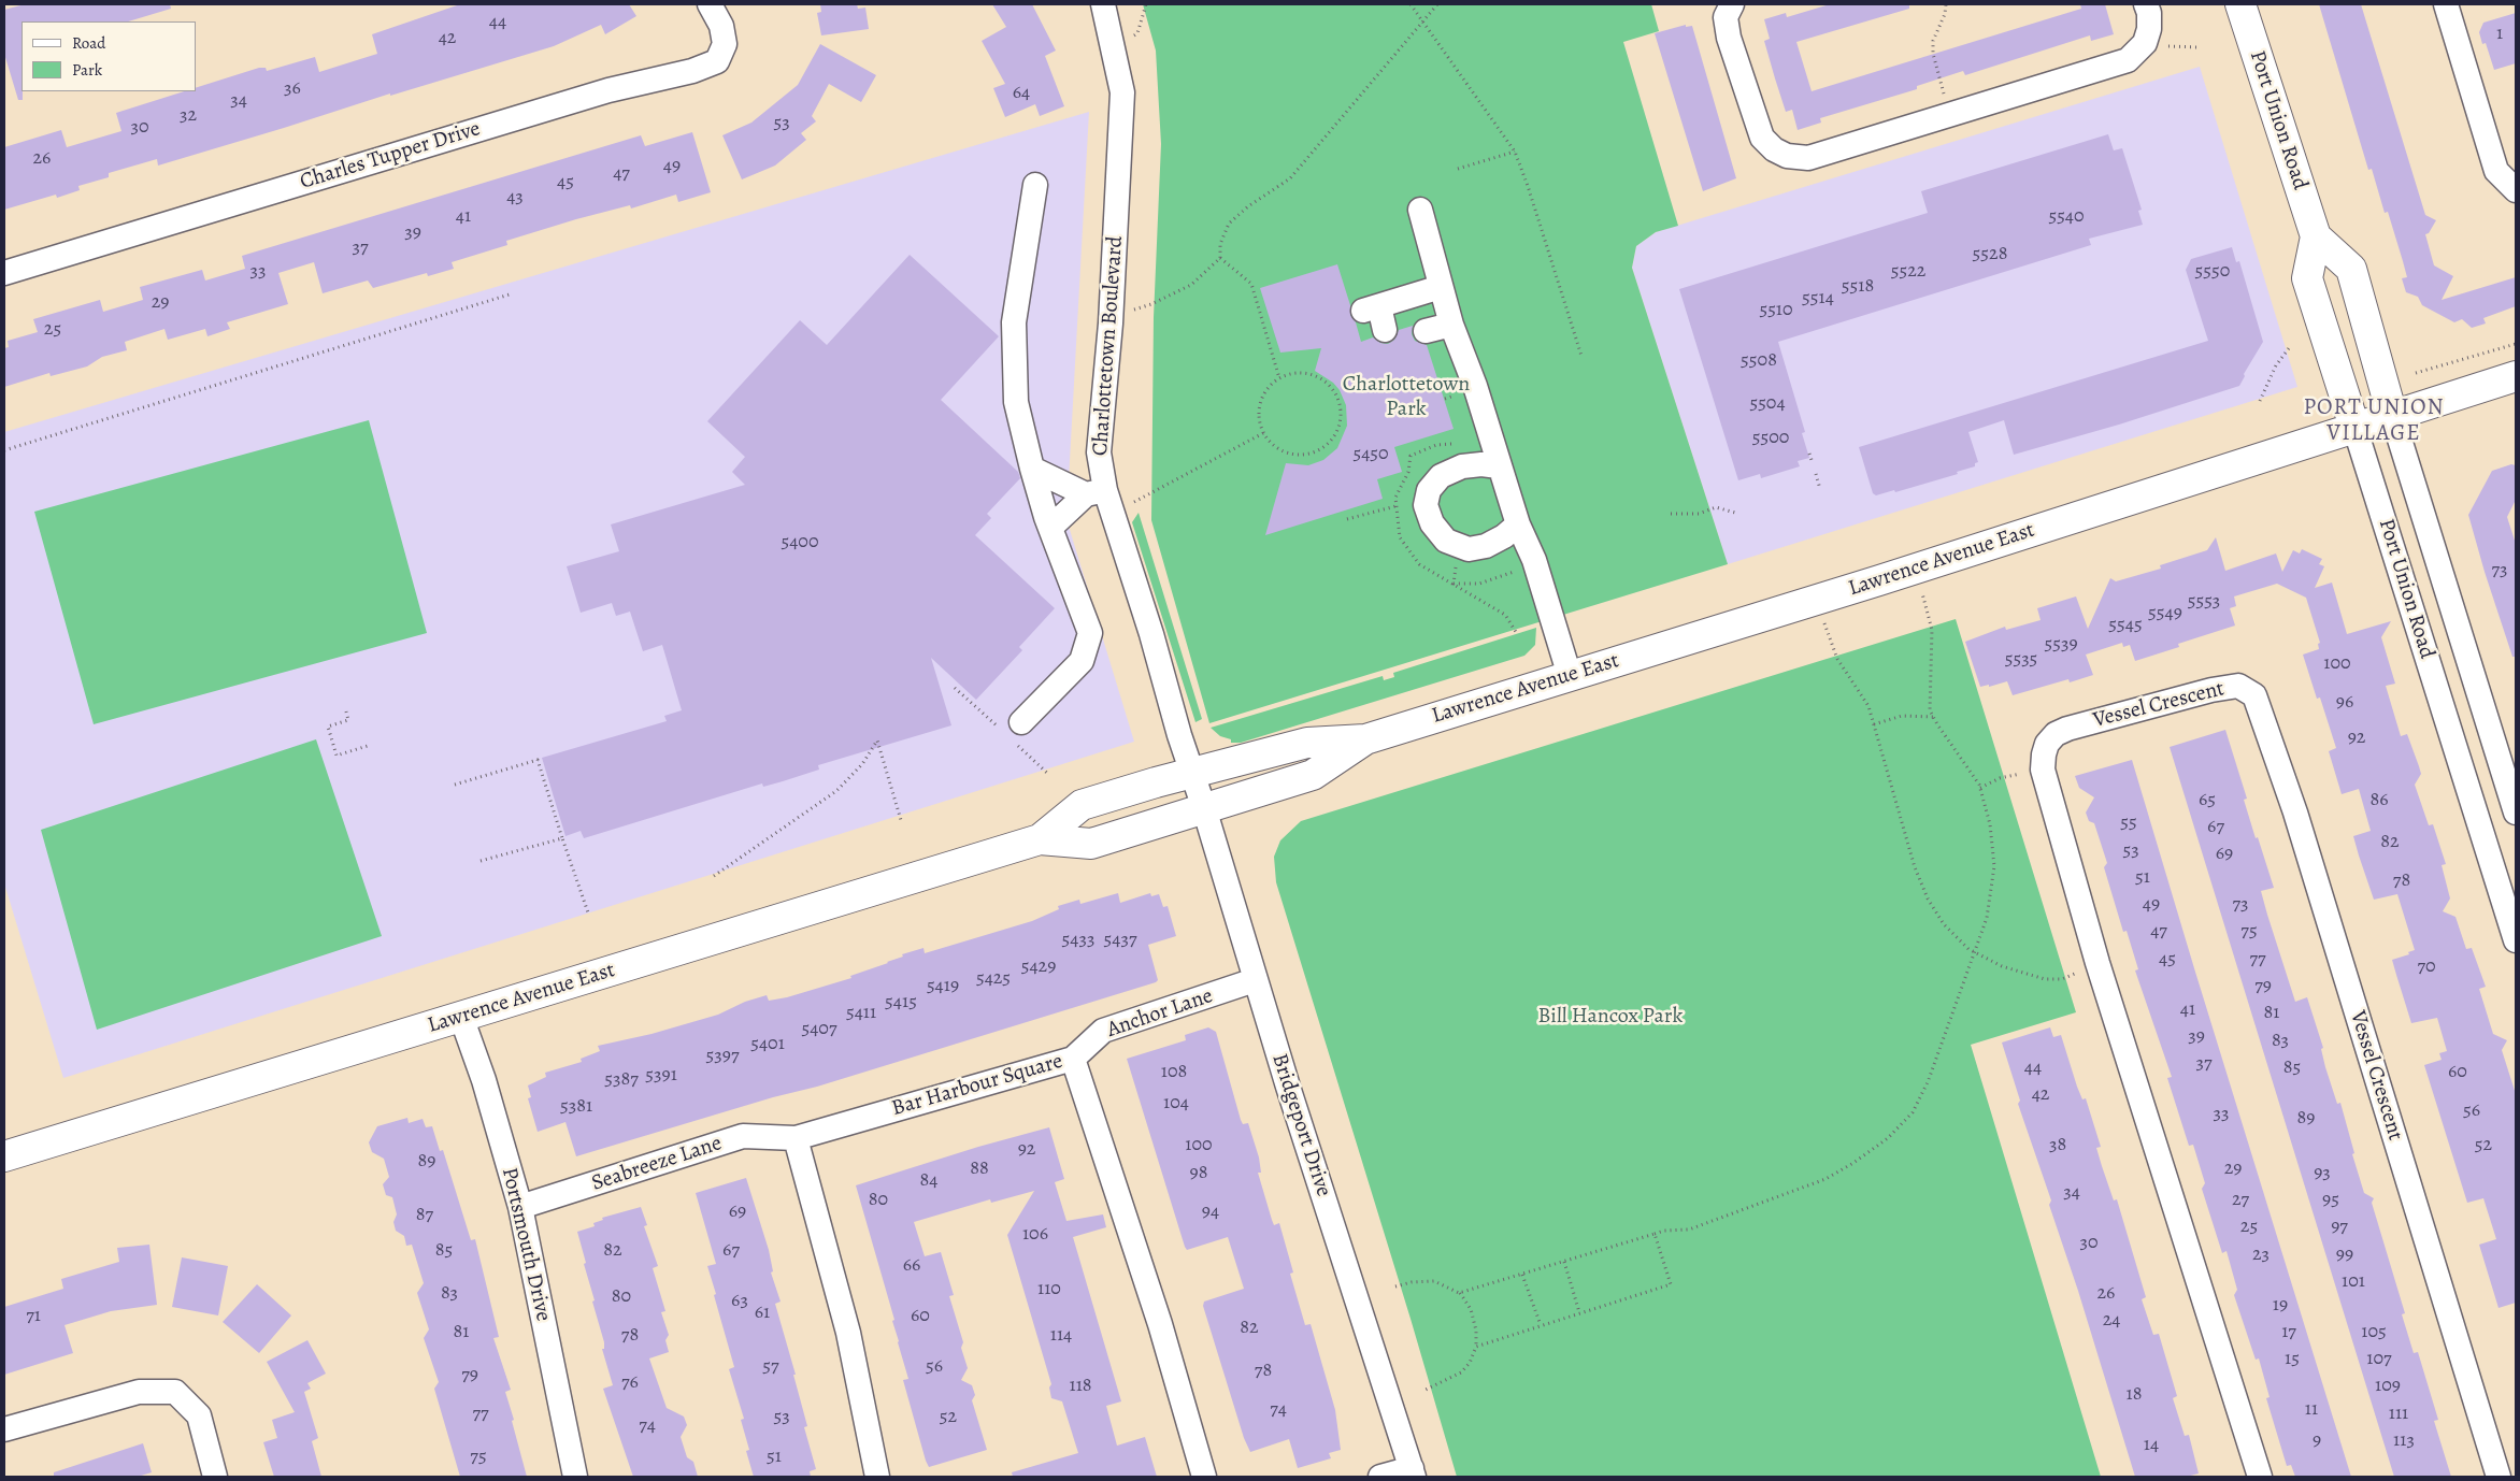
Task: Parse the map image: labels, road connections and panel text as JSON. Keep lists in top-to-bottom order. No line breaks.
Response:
{"streets":{"main road":["Port Union Road","Lawrence Avenue East"],"street":["Charles Tupper Drive","Charlottetown Boulevard","Vessel Crescent","Anchor Lane","Bar Harbour Square","Bridgeport Drive","Seabreeze Lane","Portsmouth Drive"]},"crossings":[["Port Union Road","Lawrence Avenue East"],["Charlottetown Boulevard","Lawrence Avenue East"],["Charlottetown Boulevard","Bridgeport Drive"],["Lawrence Avenue East","Bridgeport Drive"],["Lawrence Avenue East","Portsmouth Drive"],["Anchor Lane","Bar Harbour Square"],["Anchor Lane","Bridgeport Drive"],["Bar Harbour Square","Seabreeze Lane"],["Seabreeze Lane","Portsmouth Drive"]],"districts":["PORT UNION VILLAGE"],"parks":["Charlottetown Park","Bill Hancox Park"],"house_numbers":["44","1","42","36","64","34","32","53","30","26","49","47","45","43","41","5540","39","37","5528","33","5522","5550","5518","5514","29","5510","25","5508","5504","5500","5450","5400","73","5553","5549","5545","5539","5535","100","96","92","65","86","55","67","82","53","69","51","78","49","73","47","75","5433","5437","45","77","5429","70","5425","5419","79","5415","41","5411","81","5407","39","83","5401","5397","37","44","85","108","60","5391","5387","42","104","5381","56","33","89","100","38","52","92","89","88","29","98","93","84","34","80","27","95","69","94","87","25","97","106","30","85","82","67","23","99","66","101","110","83","26","80","63","19","61","71","60","24","82","81","17","105","78","114","15","107","57","56","78","79","76","118","109","18","74","11","77","111","53","52","74","9","113","14","75","51"],"legend":["Road","Park"]}
